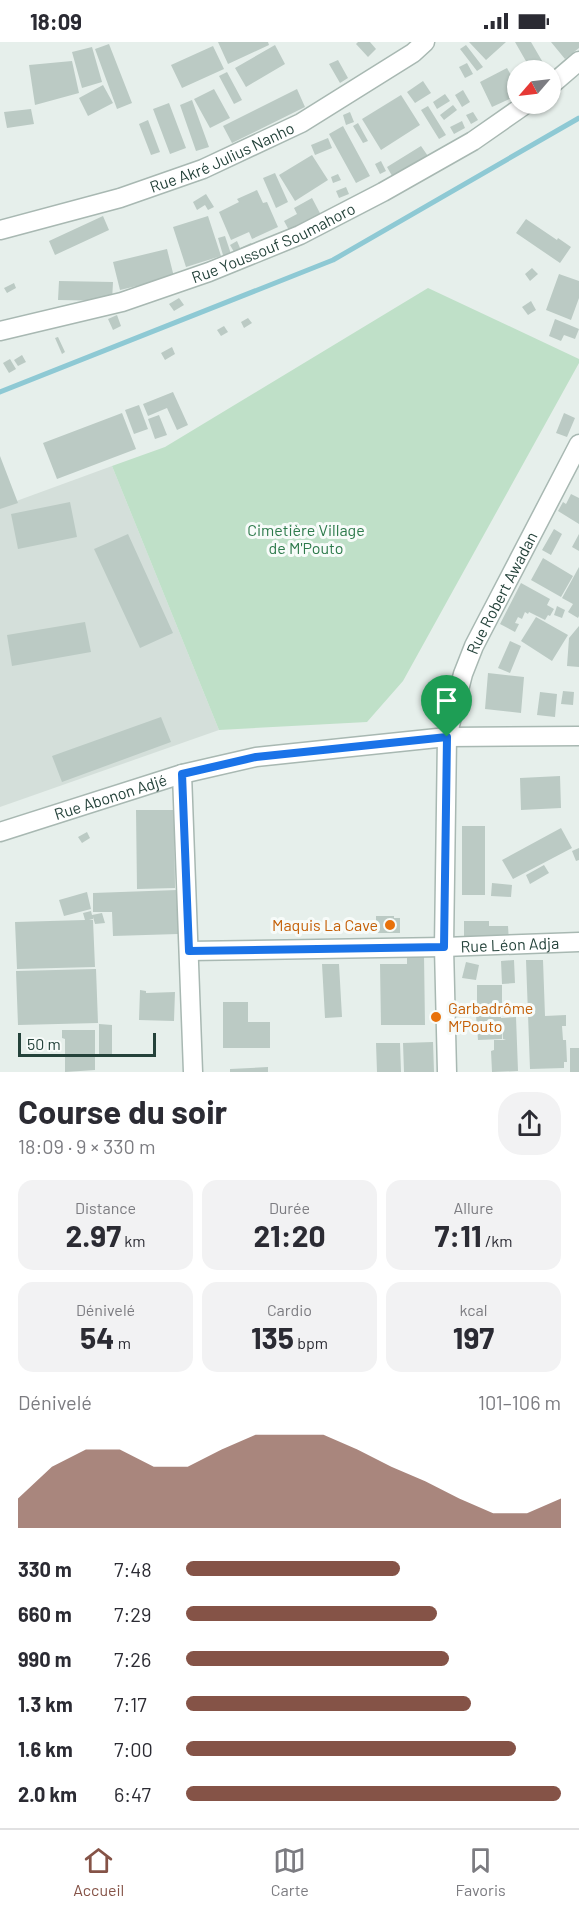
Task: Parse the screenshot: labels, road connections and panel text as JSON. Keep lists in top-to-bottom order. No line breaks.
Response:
{"streets":{"street":["Rue Akré Julius Nanho","Rue Youssouf Soumahoro","Rue Robert Awadan","Rue Abonon Adjé","Rue Léon Adja"]},"crossings":[["Rue Robert Awadan","Rue Abonon Adjé"],["Rue Robert Awadan","Rue Léon Adja"]],"parks":["Cimetière Village de M'Pouto"],"places":["Maquis La Cave","Garbadrôme M’Pouto"],"scale_bar":"50 m","north":"bottom left","page":{"status":"18:09","scale":"50 m","heading":["Course du soir","18:09 · 9 × 330 m"],"stats":[["Distance","2.97 km"],["Durée","21:20"],["Allure","7:11 /km"],["Dénivelé","54 m"],["Cardio","135 bpm"],["kcal","197"]],"chart":["Dénivelé","101–106 m"],"list":[{"name":"330 m","note":"7:48"},{"name":"660 m","note":"7:29"},{"name":"990 m","note":"7:26"},{"name":"1.3 km","note":"7:17"},{"name":"1.6 km","note":"7:00"},{"name":"2.0 km","note":"6:47"}],"tabs":["Accueil","Carte","Favoris"]}}
